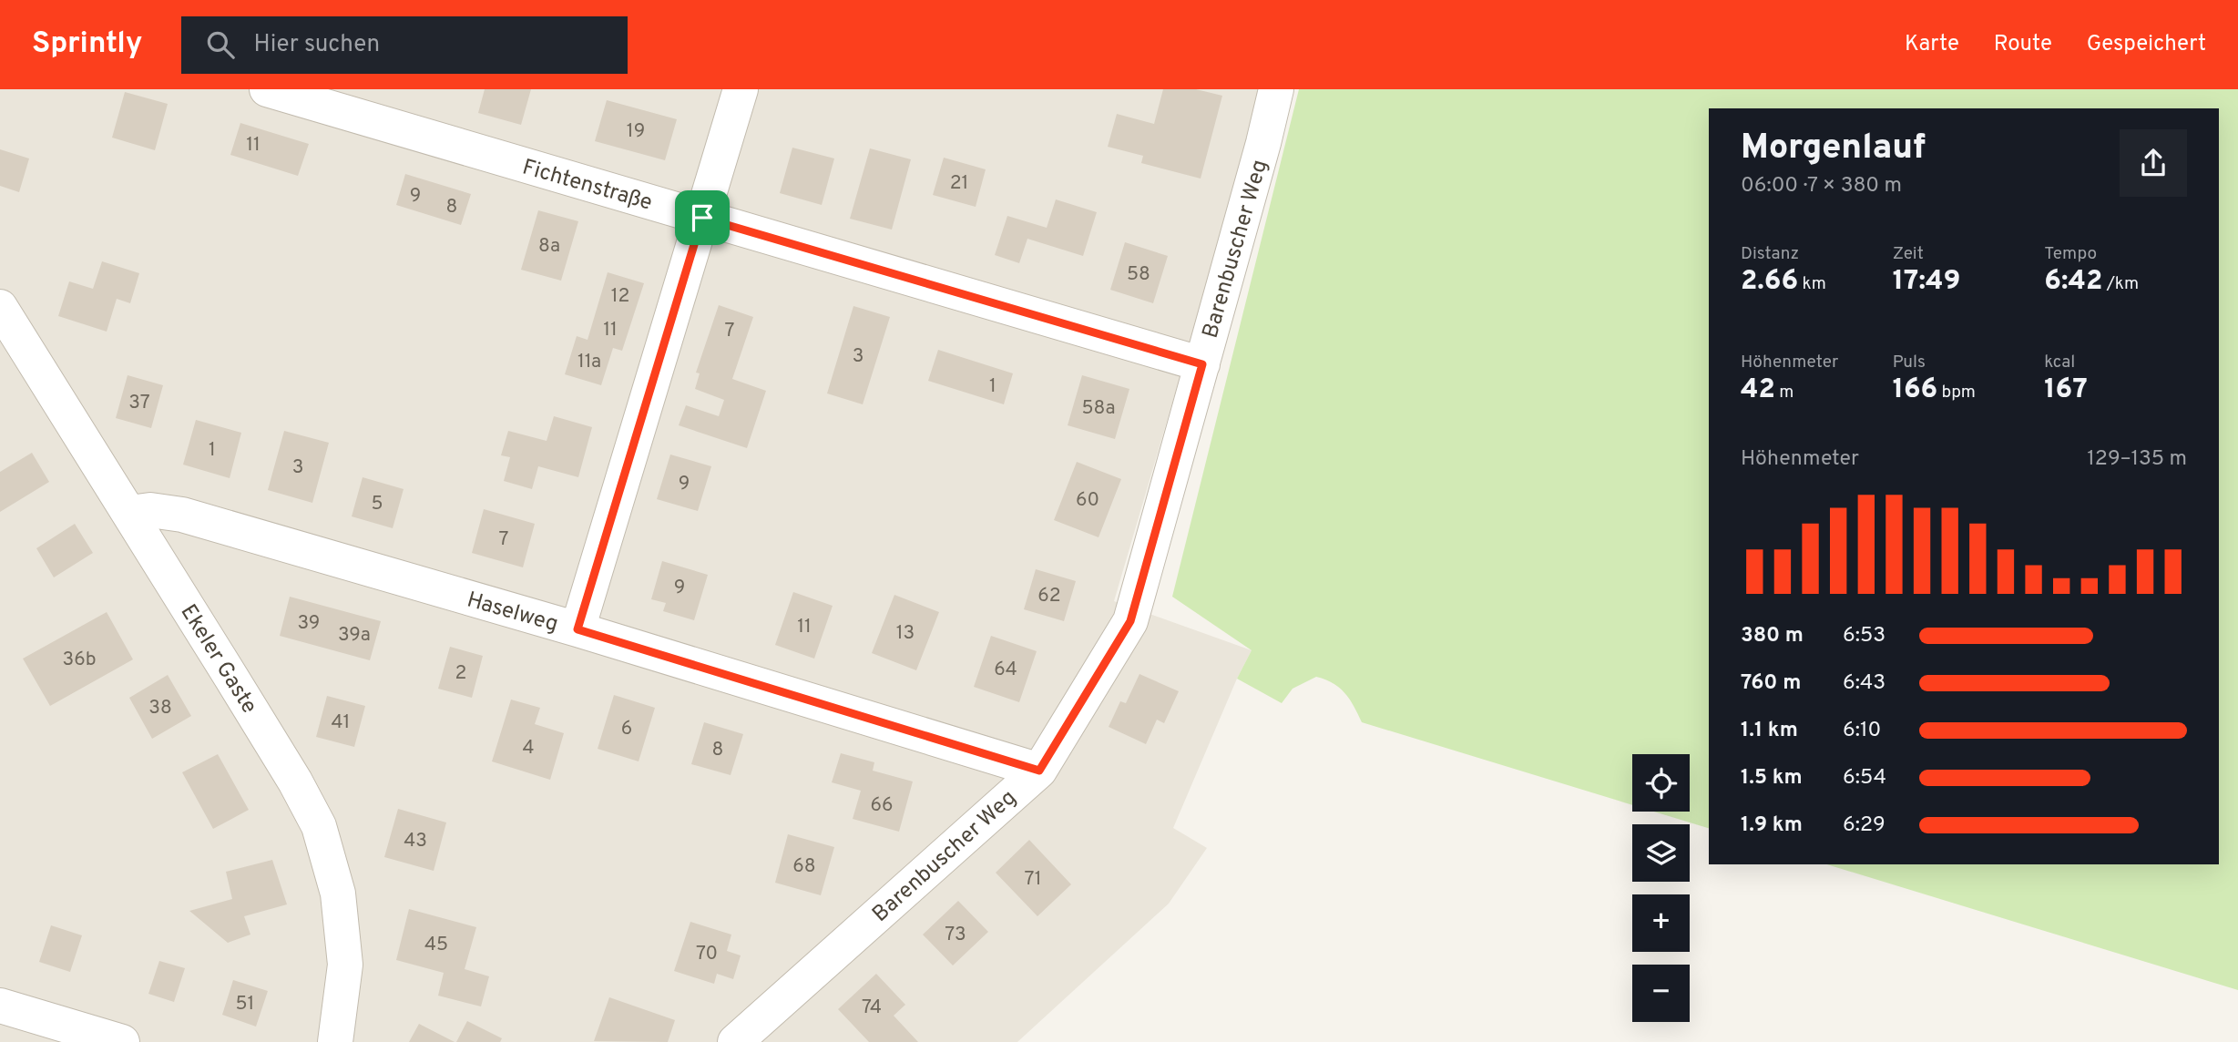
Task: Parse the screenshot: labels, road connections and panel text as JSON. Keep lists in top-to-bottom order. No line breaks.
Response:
{"streets":{"street":["Fichtenstraße","Barenbuscher Weg","Haselweg","Ekeler Gaste"]},"crossings":[["Fichtenstraße","Barenbuscher Weg"],["Barenbuscher Weg","Haselweg"],["Haselweg","Ekeler Gaste"]],"house_numbers":["19","11","21","9","8","8a","58","12","11","7","3","11a","1","37","58a","1","3","9","60","5","7","9","62","39","11","13","39a","36b","64","2","38","41","6","4","8","66","43","68","71","73","45","70","51","74"],"page":{"header":"Sprintly","search":"Hier suchen","nav":["Karte","Route","Gespeichert"],"heading":["Morgenlauf","06:00 · 7 × 380 m"],"stats":[["Distanz","2.66 km"],["Zeit","17:49"],["Tempo","6:42 /km"],["Höhenmeter","42 m"],["Puls","166 bpm"],["kcal","167"]],"chart":["Höhenmeter","129–135 m"],"list":[{"name":"380 m","note":"6:53"},{"name":"760 m","note":"6:43"},{"name":"1.1 km","note":"6:10"},{"name":"1.5 km","note":"6:54"},{"name":"1.9 km","note":"6:29"}],"map_buttons":["+","−"]}}
